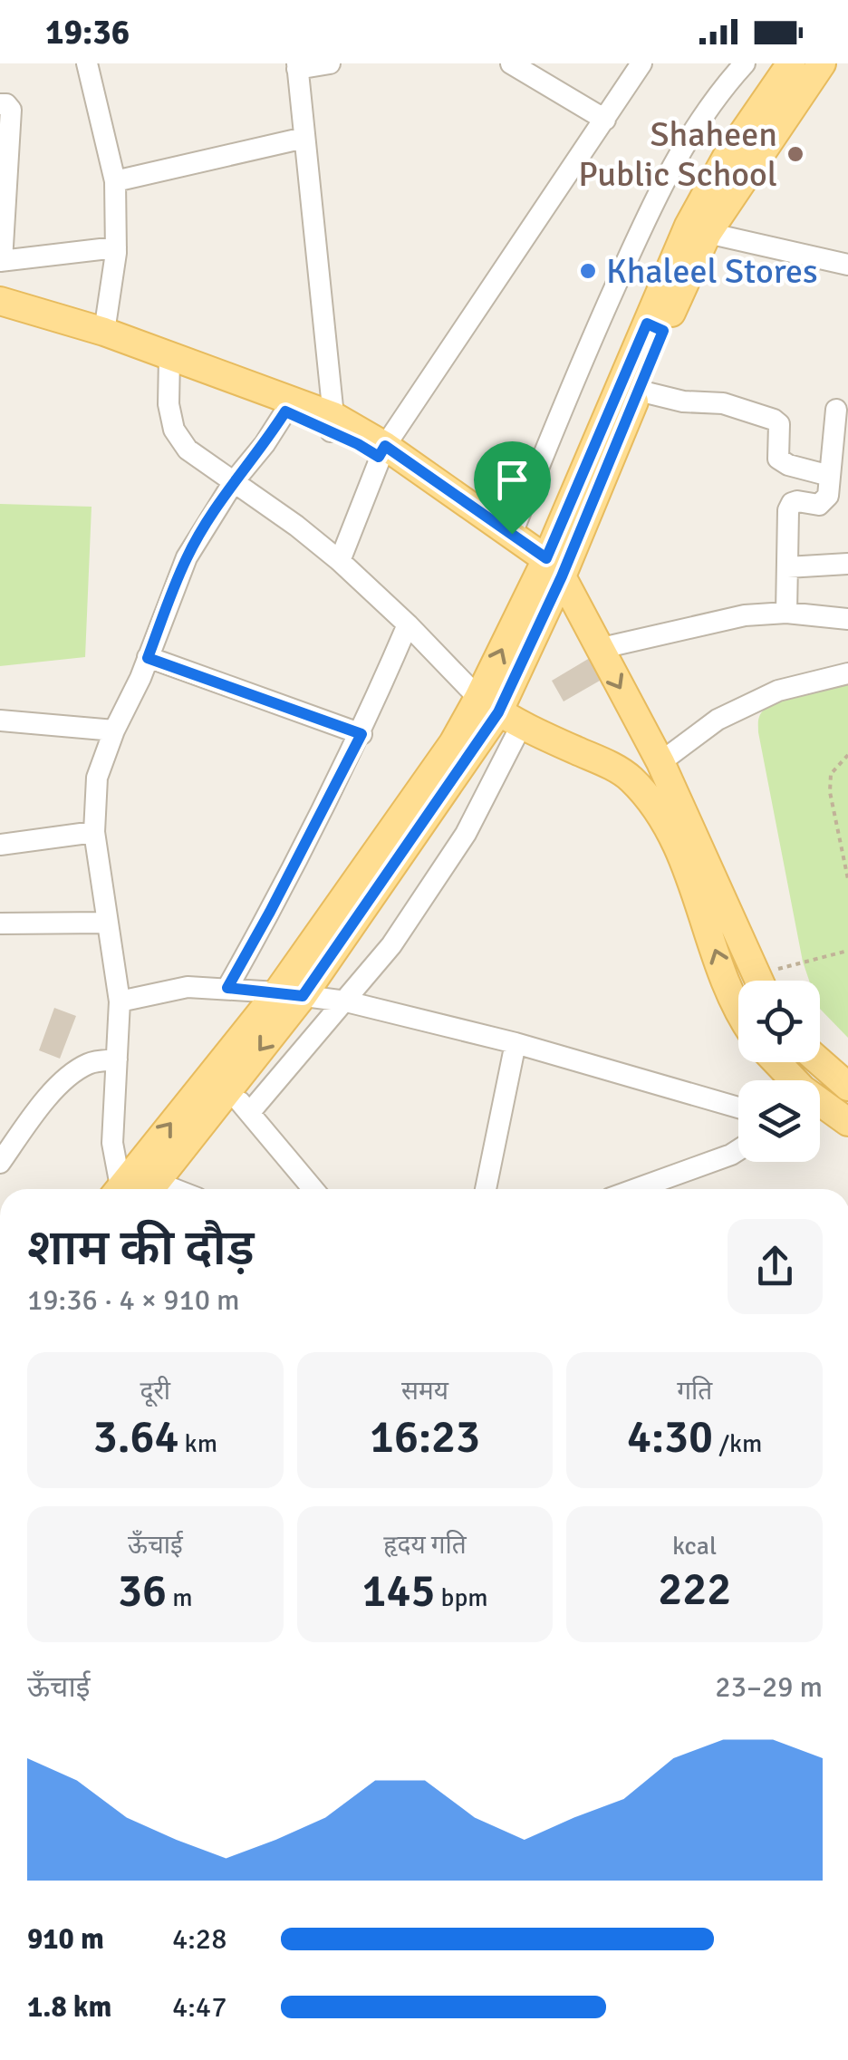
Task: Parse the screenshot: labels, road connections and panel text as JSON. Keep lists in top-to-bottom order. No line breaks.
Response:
{"places":["Shaheen Public School","Khaleel Stores"],"page":{"status":"19:36","heading":["शाम की दौड़","19:36 · 4 × 910 m"],"stats":[["दूरी","3.64 km"],["समय","16:23"],["गति","4:30 /km"],["ऊँचाई","36 m"],["हृदय गति","145 bpm"],["kcal","222"]],"chart":["ऊँचाई","23–29 m"],"list":[{"name":"910 m","note":"4:28"},{"name":"1.8 km","note":"4:47"}]}}
